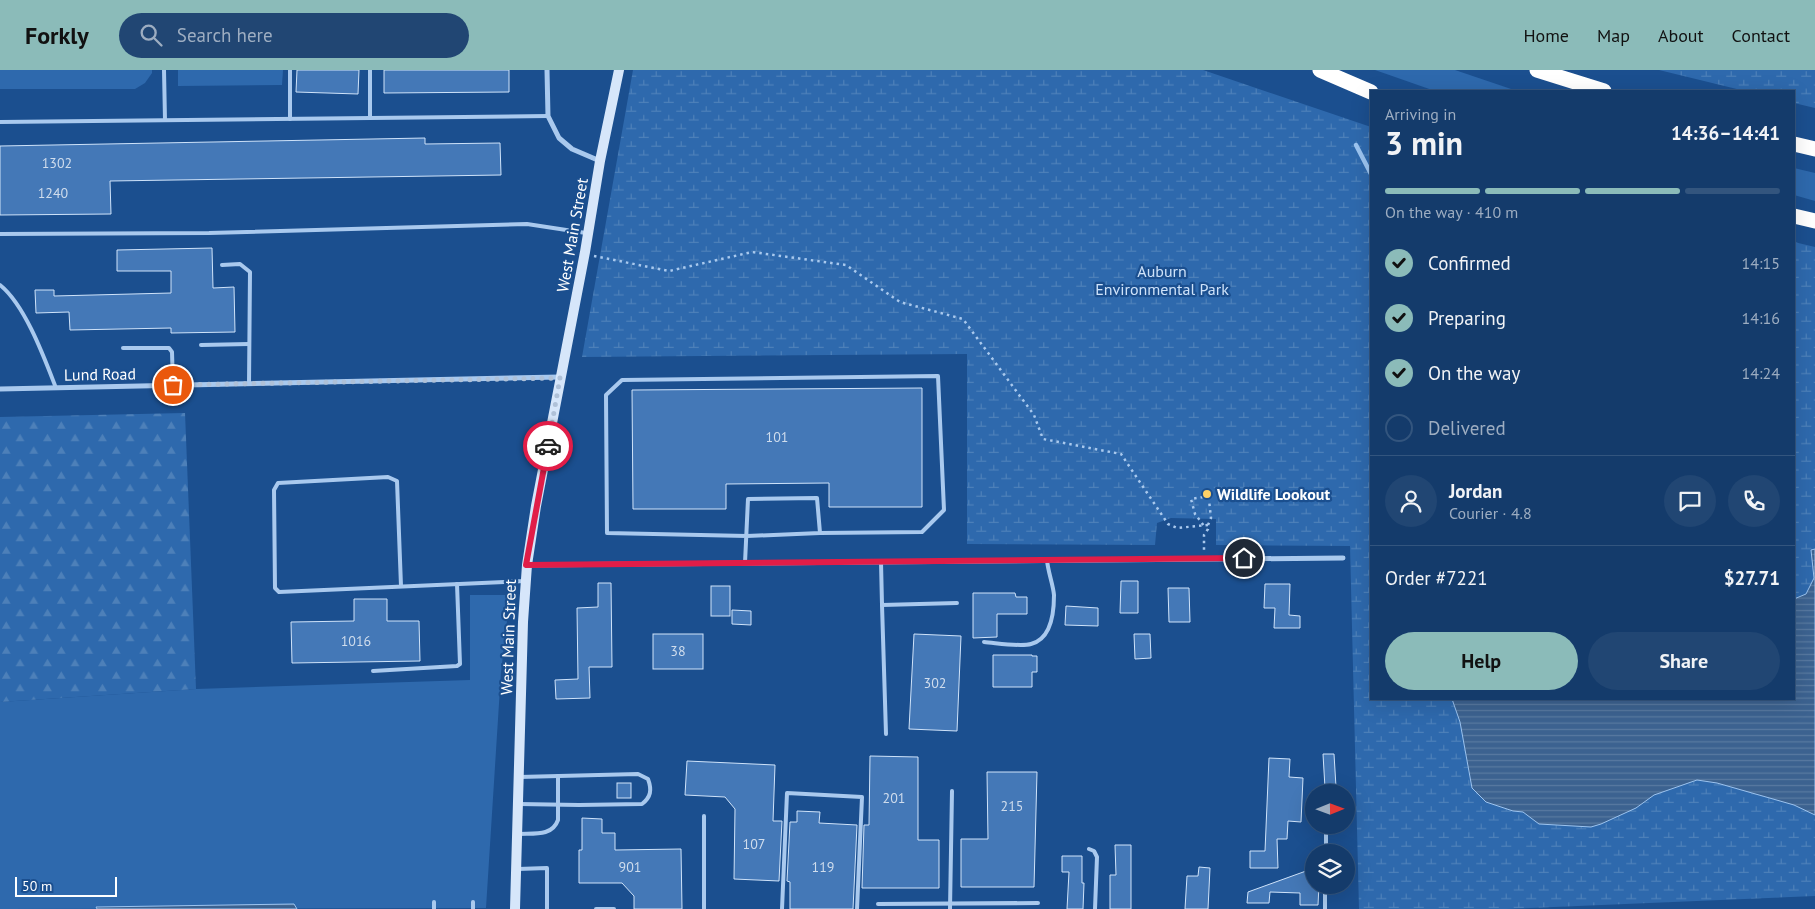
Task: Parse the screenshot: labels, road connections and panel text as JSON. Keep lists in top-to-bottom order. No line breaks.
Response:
{"streets":{"main road":["West Main Street"],"street":["Lund Road"]},"crossings":[["West Main Street","Lund Road"]],"parks":["Auburn Environmental Park"],"places":["Wildlife Lookout"],"house_numbers":["1302","1240","101","1016","38","302","201","215","107","901","119"],"scale_bar":"50 m","north":"right","page":{"header":"Forkly","search":"Search here","nav":["Home","Map","About","Contact"],"heading":["3 min","Arriving in","14:36–14:41"],"panel":["Jordan","Courier · 4.8","Order #7221","$27.71"],"bar":"On the way · 410 m","list":[["Confirmed","14:15"],["Preparing","14:16"],["On the way","14:24"],"Delivered"],"buttons":["Help","Share"],"scale":"50 m"}}
